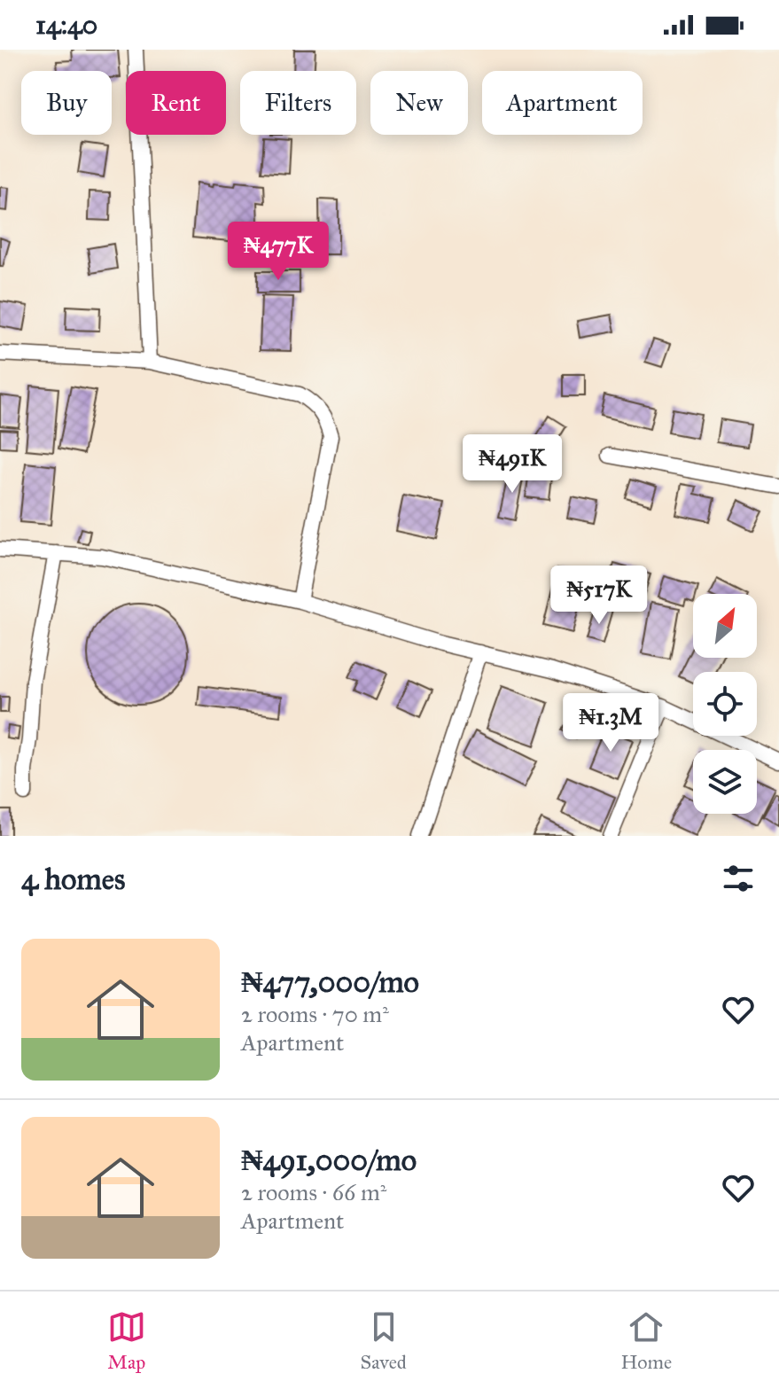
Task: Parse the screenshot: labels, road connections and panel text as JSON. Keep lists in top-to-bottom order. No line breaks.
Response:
{"north":"top right","page":{"status":"14:40","chip":["Buy","Rent","Filters","New","Apartment"],"price":["₦477K","₦491K","₦517K","₦1.3M"],"heading":"4 homes","list":[{"name":"₦477,000/mo","note":"2 rooms · 70 m² · Apartment"},{"name":"₦491,000/mo","note":"2 rooms · 66 m² · Apartment"}],"tabs":["Map","Saved","Home"]}}
